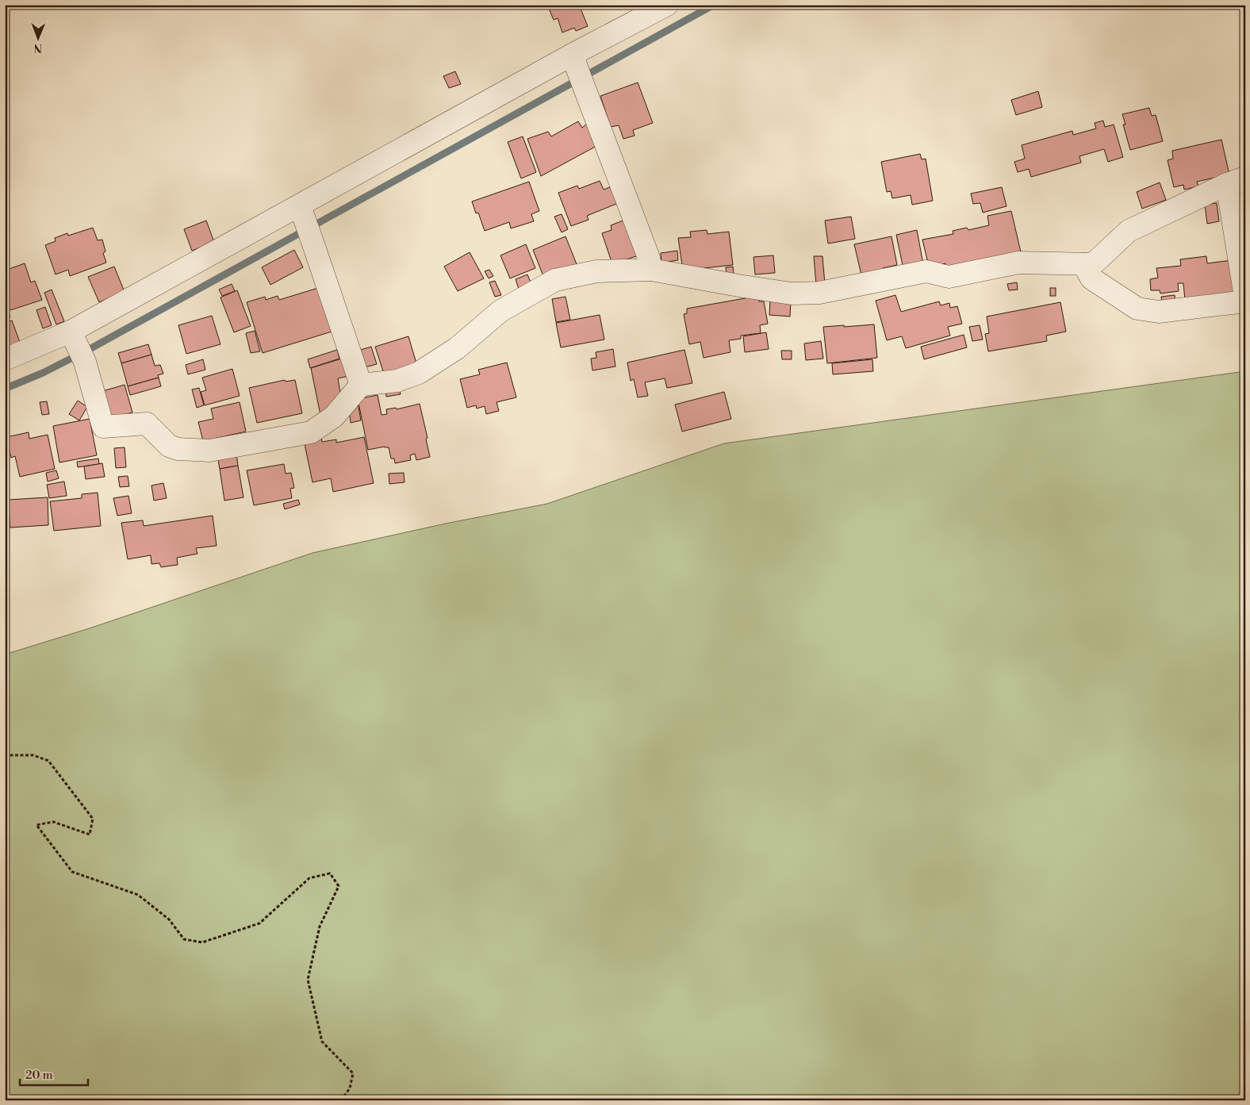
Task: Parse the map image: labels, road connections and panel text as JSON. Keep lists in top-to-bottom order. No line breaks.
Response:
{"scale_bar":"20 m","north":"bottom"}
